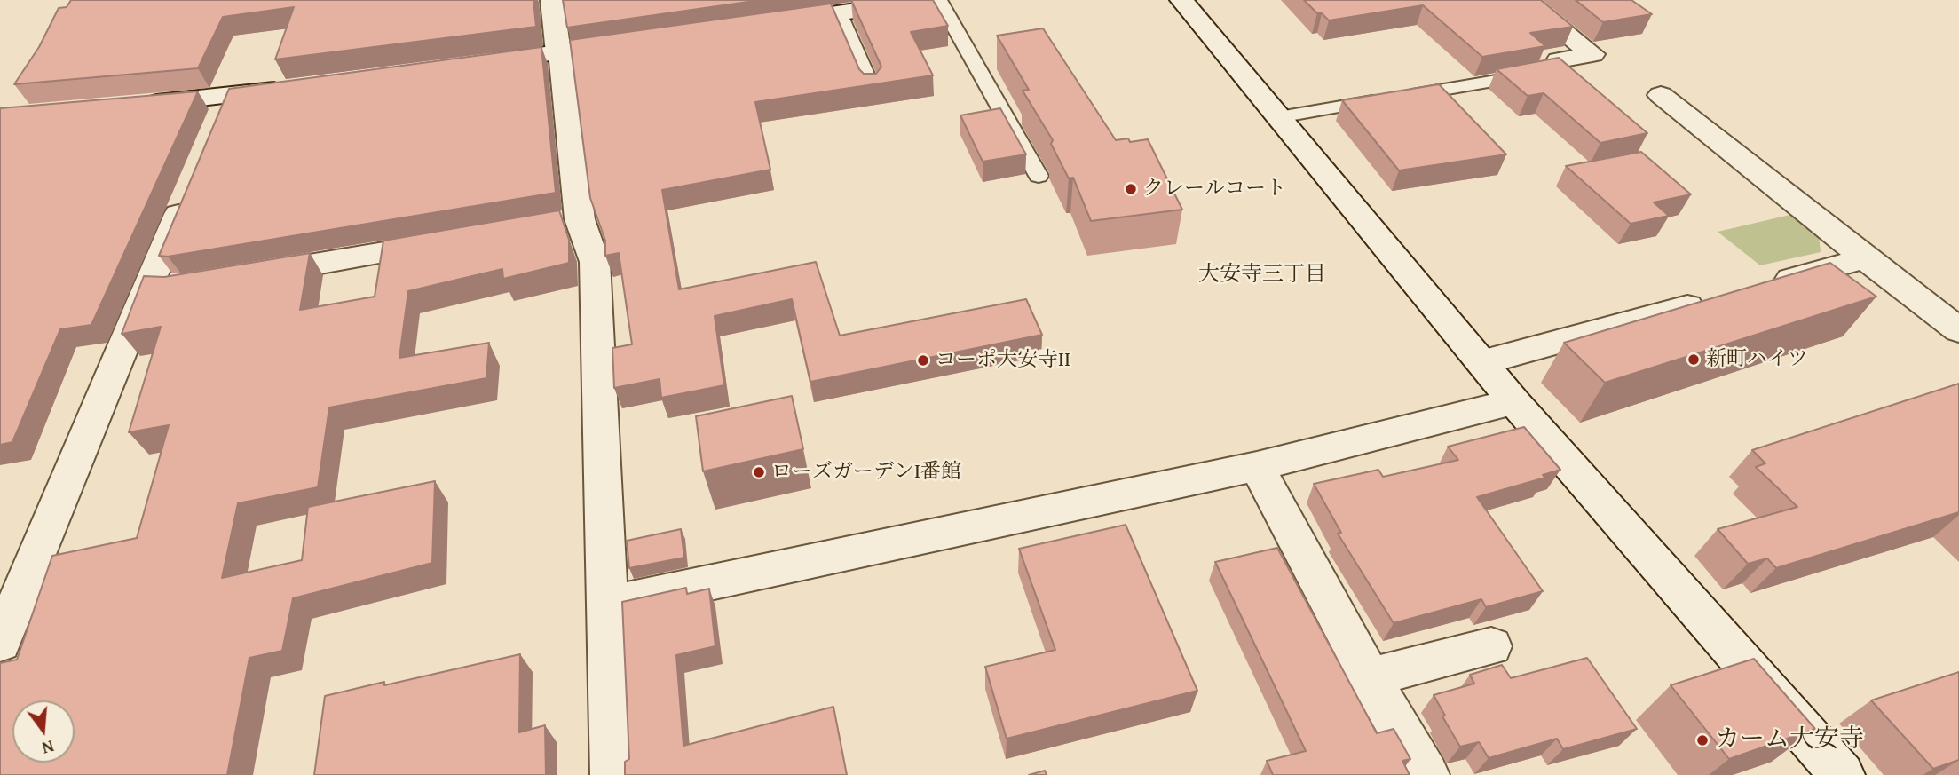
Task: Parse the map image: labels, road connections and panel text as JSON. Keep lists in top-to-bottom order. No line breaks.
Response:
{"districts":["大安寺三丁目"],"places":["クレールコート","新町ハイツ","コーポ大安寺Ⅱ","ローズガーデンⅠ番館","カーム大安寺"],"north":"bottom"}
